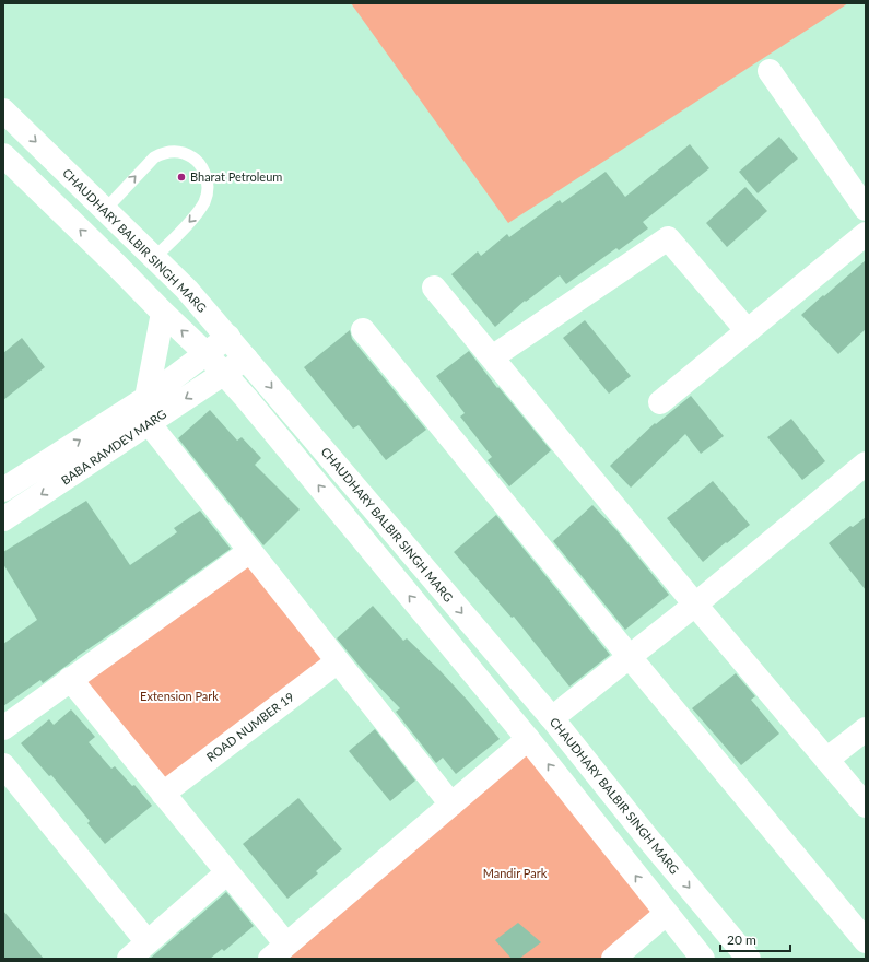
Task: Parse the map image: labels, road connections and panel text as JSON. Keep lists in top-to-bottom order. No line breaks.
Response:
{"streets":{"street":["CHAUDHARY BALBIR SINGH MARG","BABA RAMDEV MARG","ROAD NUMBER 19"]},"crossings":[["CHAUDHARY BALBIR SINGH MARG","BABA RAMDEV MARG"]],"parks":["Extension Park","Mandir Park"],"places":["Bharat Petroleum"],"scale_bar":"20 m"}
